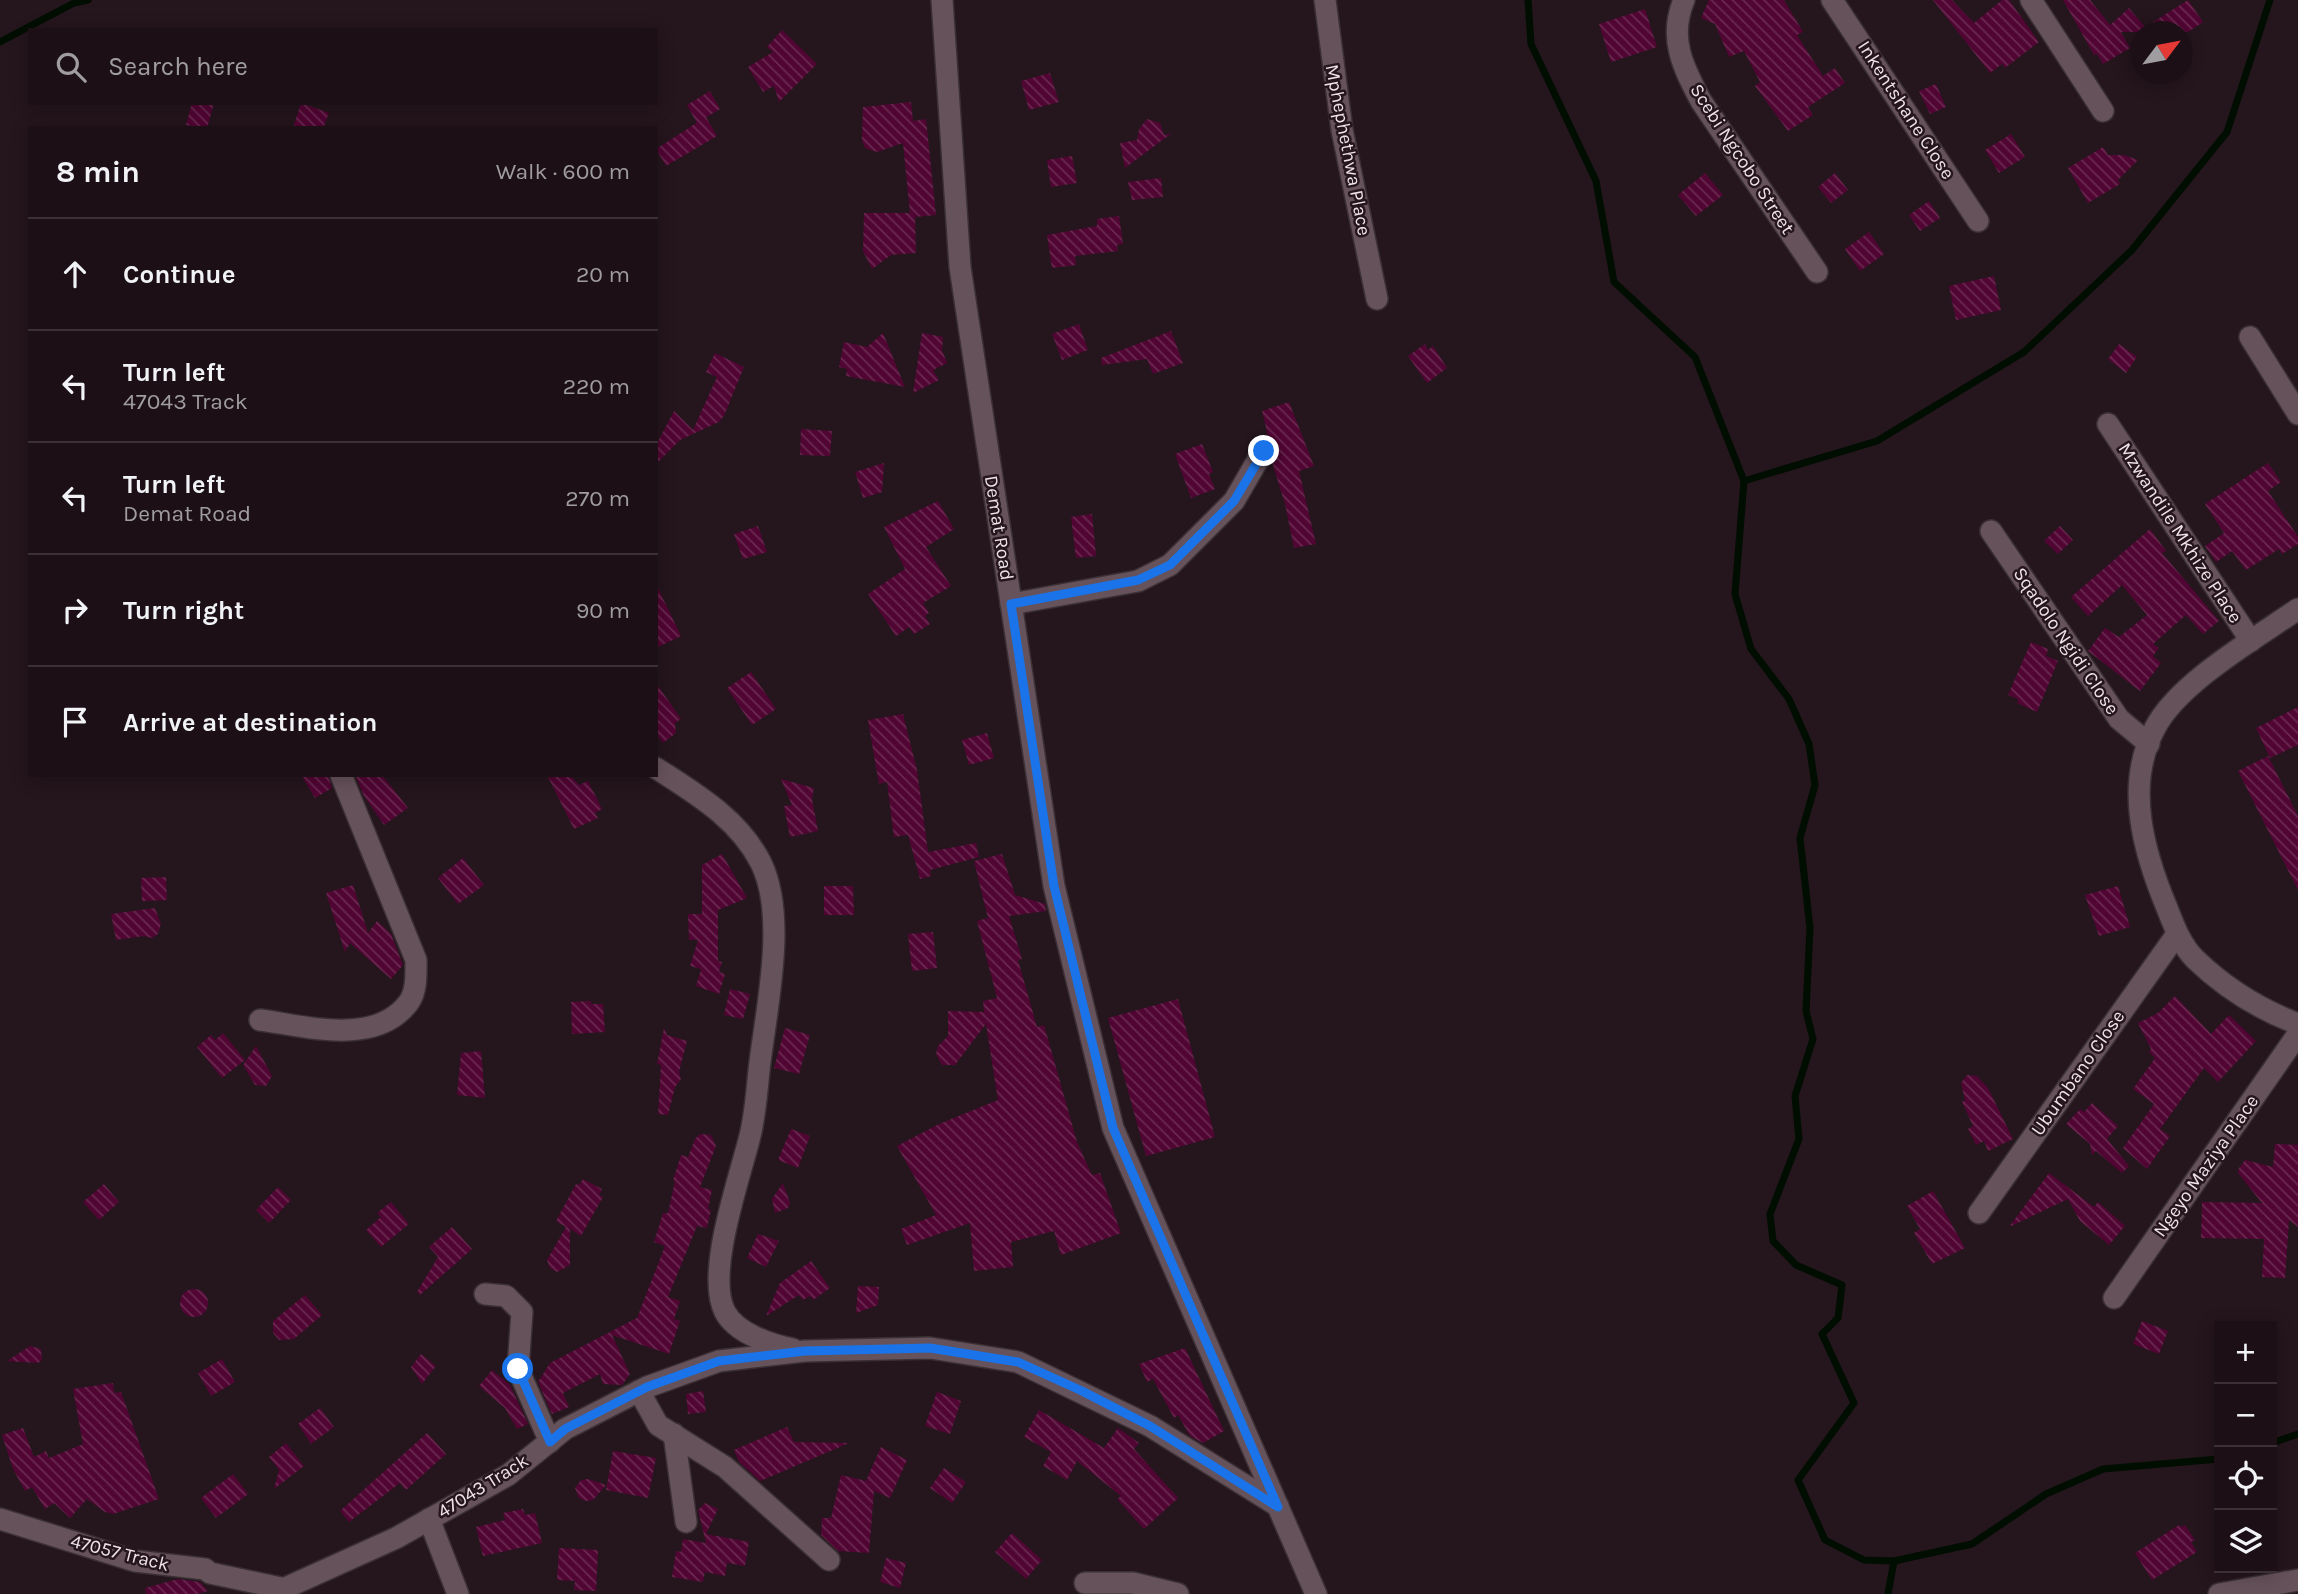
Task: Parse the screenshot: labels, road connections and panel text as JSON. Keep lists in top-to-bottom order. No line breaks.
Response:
{"streets":{"street":["Inkentshane Close","Mphephethwa Place","Scebi Ngcobo Street","Demat Road","Mzwandile Mkhize Place","Sqadolo Ngidi Close","Ubumbano Close","Ngeyo Maziya Place","47043 Track","47057 Track"]},"crossings":[["Demat Road","47043 Track"],["47043 Track","47057 Track"]],"north":"top right","page":{"search":"Search here","heading":["8 min","Walk · 600 m"],"list":[["Continue","20 m"],["Turn left","47043 Track","220 m"],["Turn left","Demat Road","270 m"],["Turn right","90 m"],"Arrive at destination"],"map_buttons":["+","−"]}}
